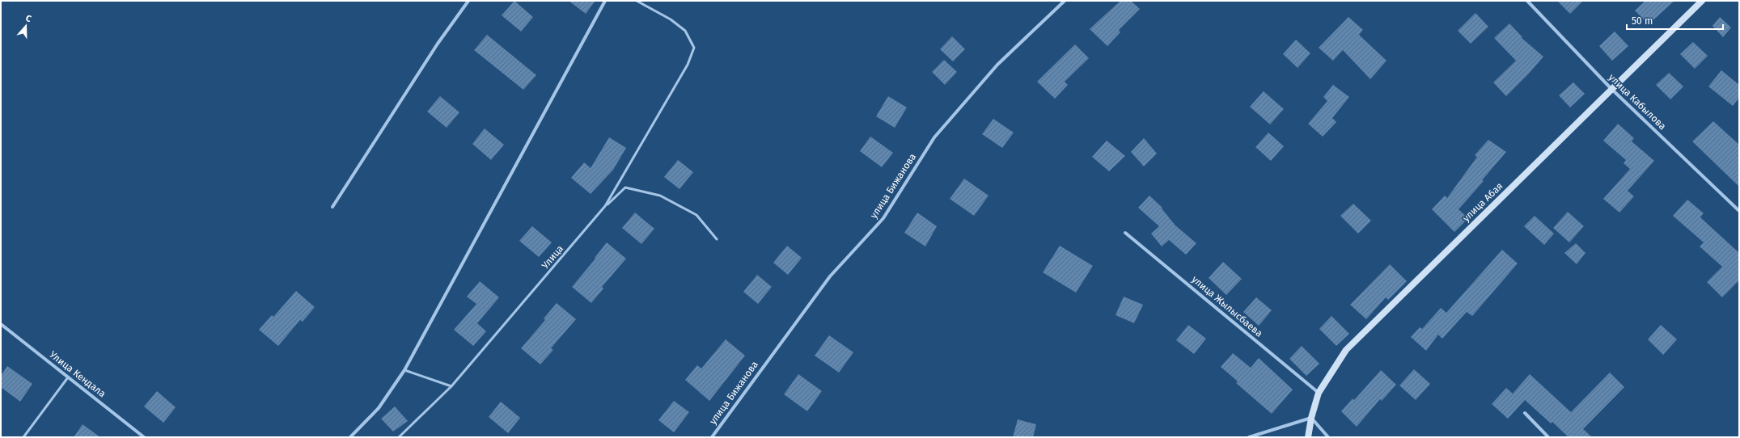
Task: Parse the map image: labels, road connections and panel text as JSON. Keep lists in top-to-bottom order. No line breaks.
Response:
{"streets":{"street":["улица Кабылова","улица Бижанова","улица Абая","улица Жылысбаева","Улица Кендала"],"lane":["Улица"]},"crossings":[["улица Кабылова","улица Абая"],["улица Абая","улица Жылысбаева"]],"scale_bar":"50 m","north":"top"}
